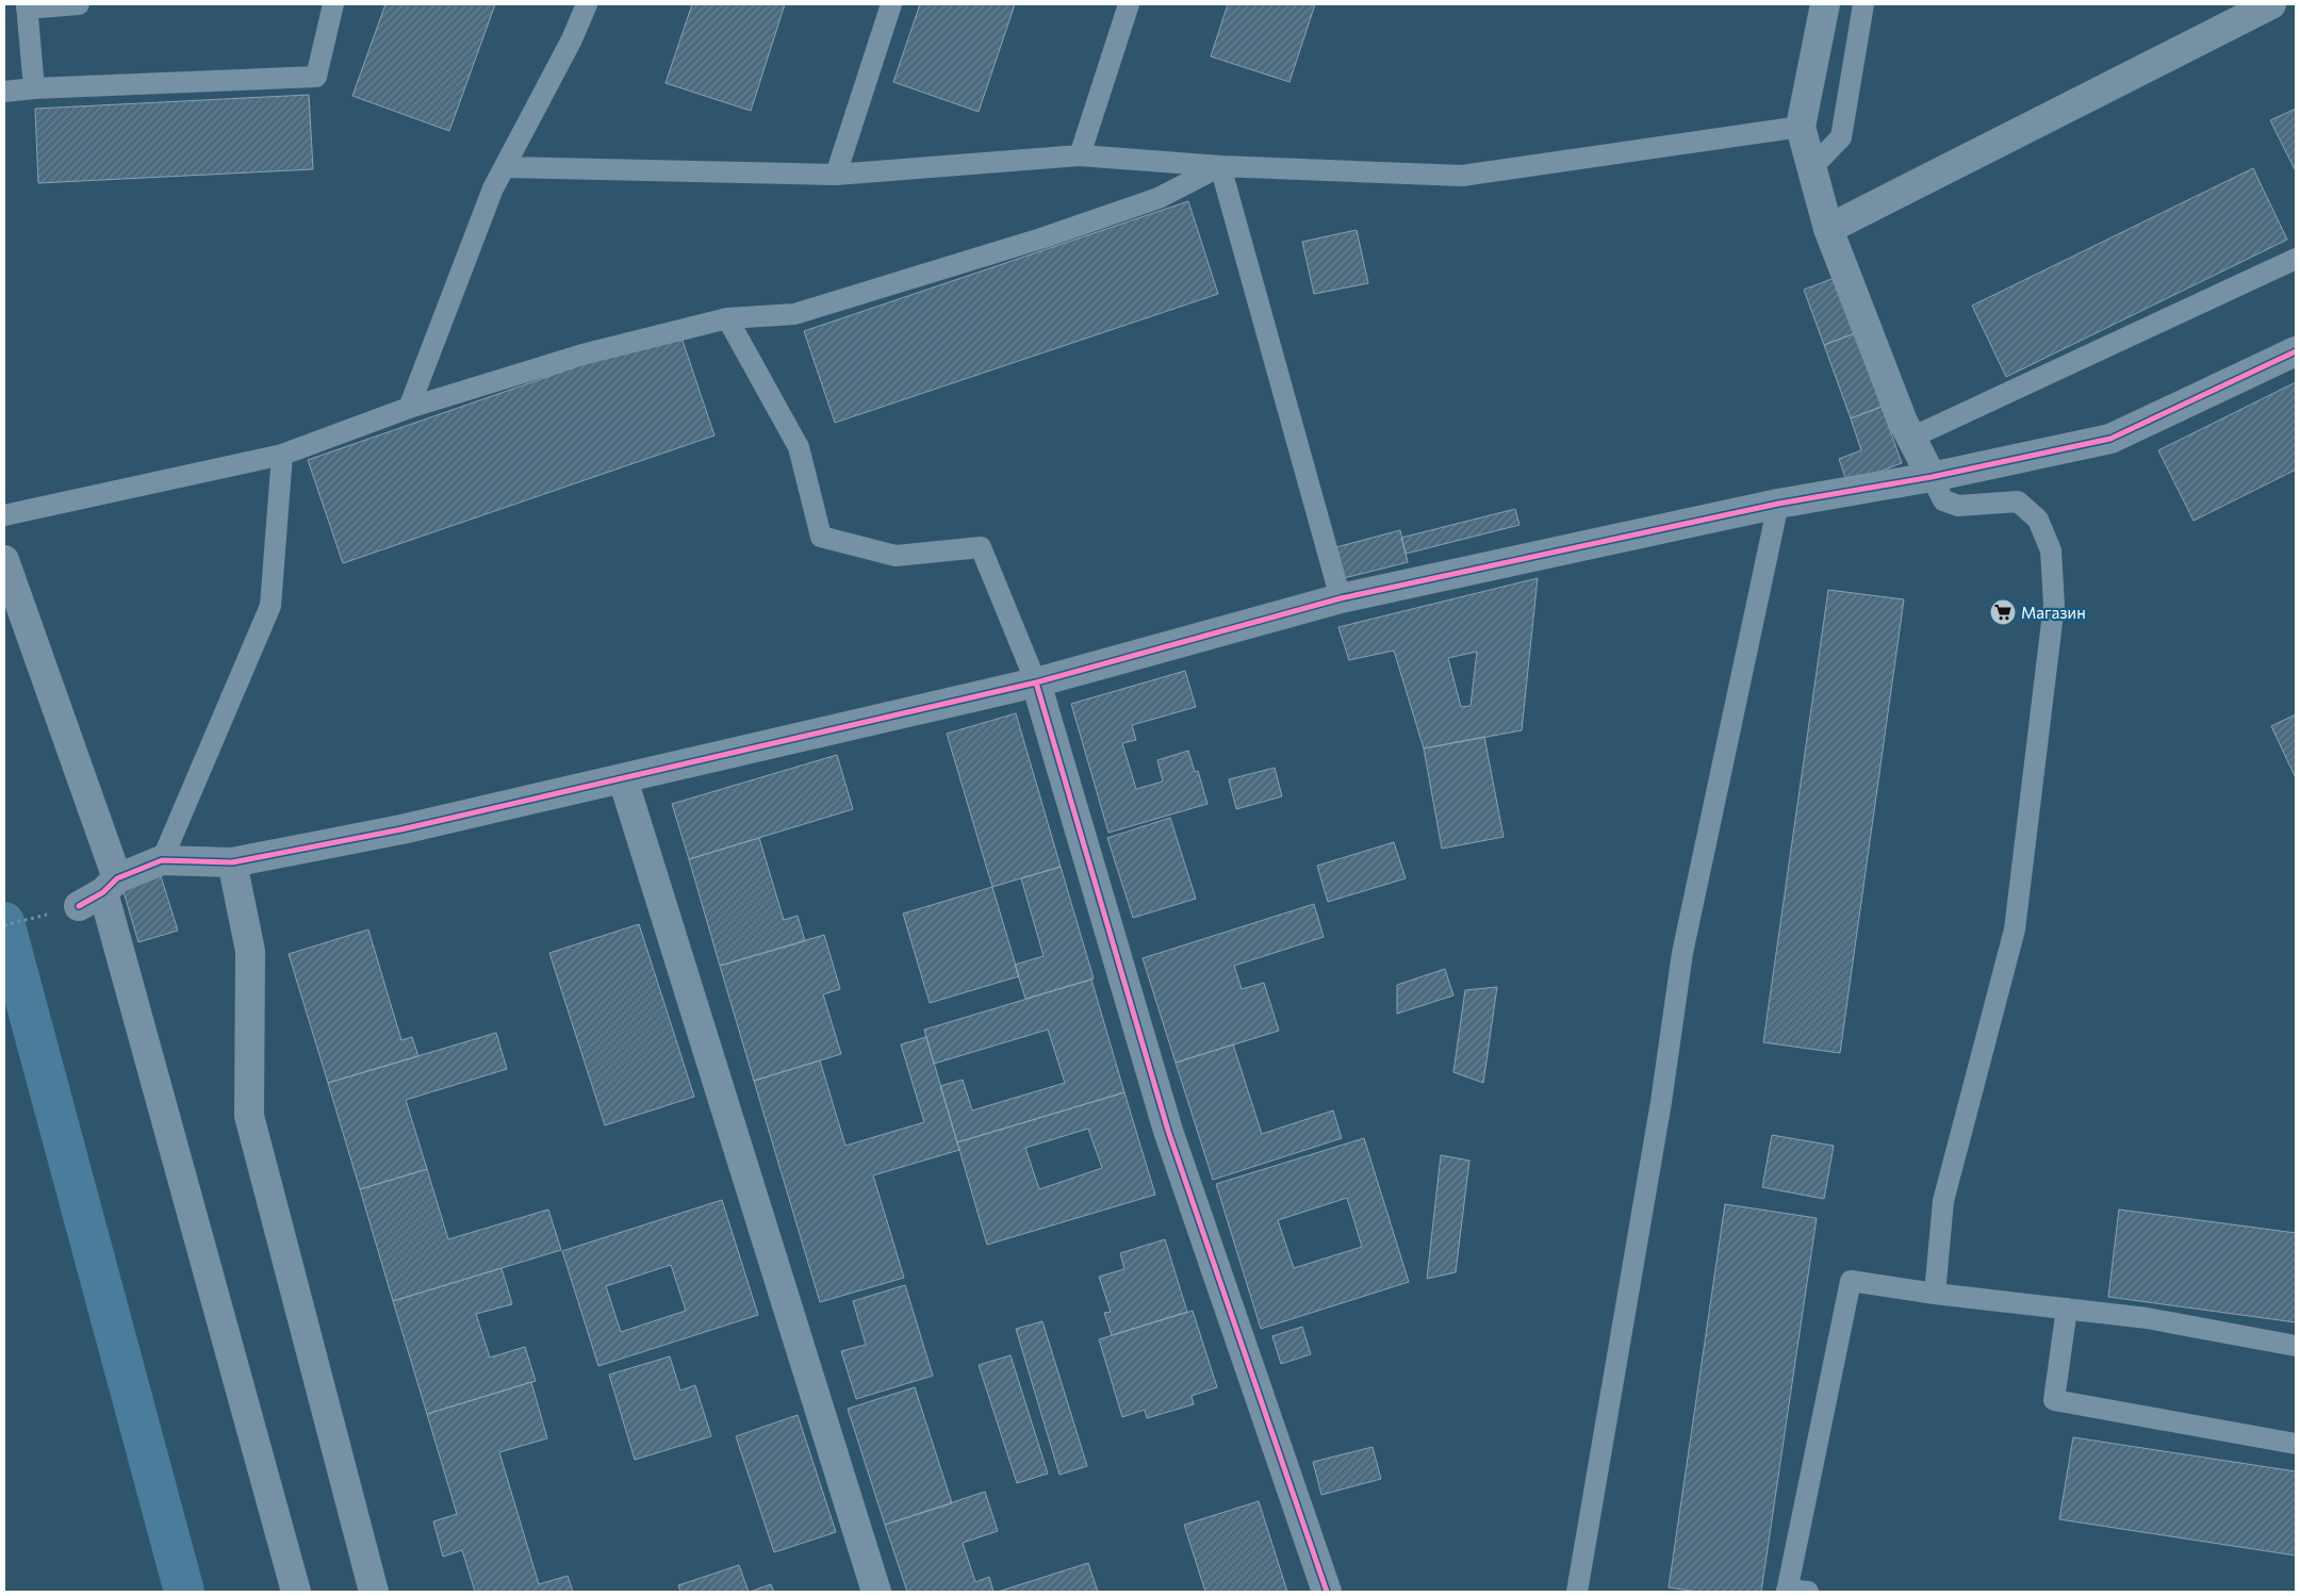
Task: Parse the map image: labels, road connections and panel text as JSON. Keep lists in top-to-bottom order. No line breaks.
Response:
{"places":{"supermarket":["Магазин"]}}
